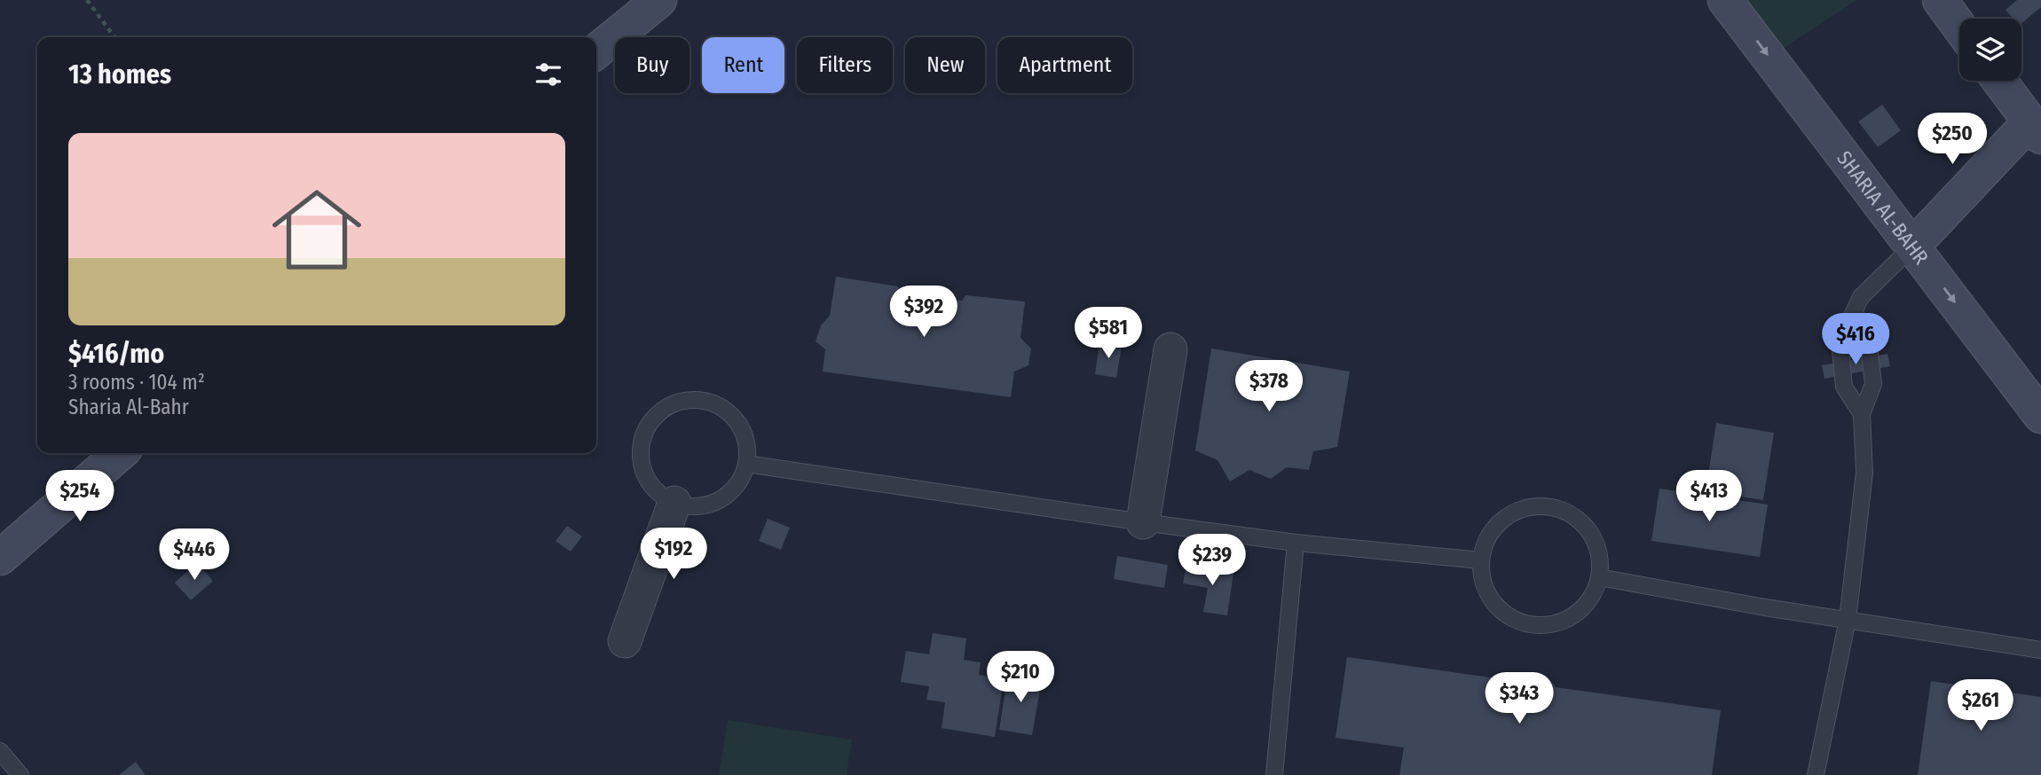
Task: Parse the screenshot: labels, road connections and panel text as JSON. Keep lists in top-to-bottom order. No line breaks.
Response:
{"streets":{"main road":["SHARIA AL-BAHR"]},"one_way":["SHARIA AL-BAHR"],"page":{"chip":["Buy","Rent","Filters","New","Apartment"],"heading":"13 homes","list":[{"name":"$416/mo","note":"3 rooms · 104 m² · Sharia Al-Bahr"}],"price":["$250","$392","$581","$416","$378","$254","$413","$192","$446","$239","$210","$343","$261"]}}
